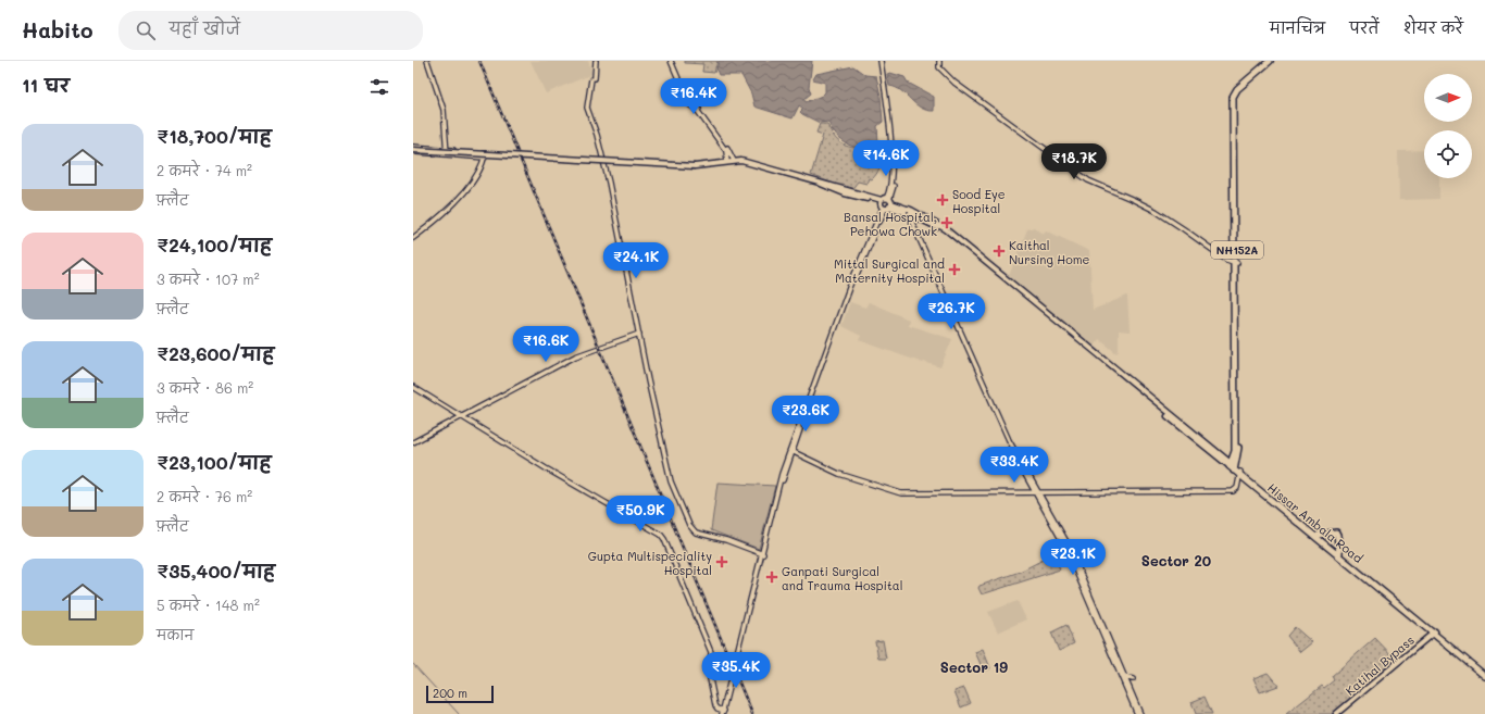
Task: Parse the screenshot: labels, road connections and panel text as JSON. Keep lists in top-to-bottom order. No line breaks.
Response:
{"streets":{"highway":["NH152A","Hissar Ambala Road"],"main road":["Katihal Bypass"]},"crossings":[["NH152A","Hissar Ambala Road"],["Hissar Ambala Road","Katihal Bypass"]],"districts":["Sector 20","Sector 19"],"places":{"health":["Sood Eye Hospital","Bansal Hospital, Pehowa Chowk","Kaithal Nursing Home","Mittal Surgical and Maternity Hospital","Gupta Multispeciality Hospital","Ganpati Surgical and Trauma Hospital"]},"scale_bar":"200 m","north":"right","page":{"header":"Habito","search":"यहाँ खोजें","nav":["मानचित्र","परतें","शेयर करें"],"heading":"11 घर","price":["₹16.4K","₹14.6K","₹18.7K","₹24.1K","₹26.7K","₹16.6K","₹23.6K","₹33.4K","₹50.9K","₹23.1K","₹35.4K"],"list":[{"name":"₹18,700/माह","note":"2 कमरे · 74 m² · फ़्लैट"},{"name":"₹24,100/माह","note":"3 कमरे · 107 m² · फ़्लैट"},{"name":"₹23,600/माह","note":"3 कमरे · 86 m² · फ़्लैट"},{"name":"₹23,100/माह","note":"2 कमरे · 76 m² · फ़्लैट"},{"name":"₹35,400/माह","note":"5 कमरे · 148 m² · मकान"}],"scale":"200 m"}}
